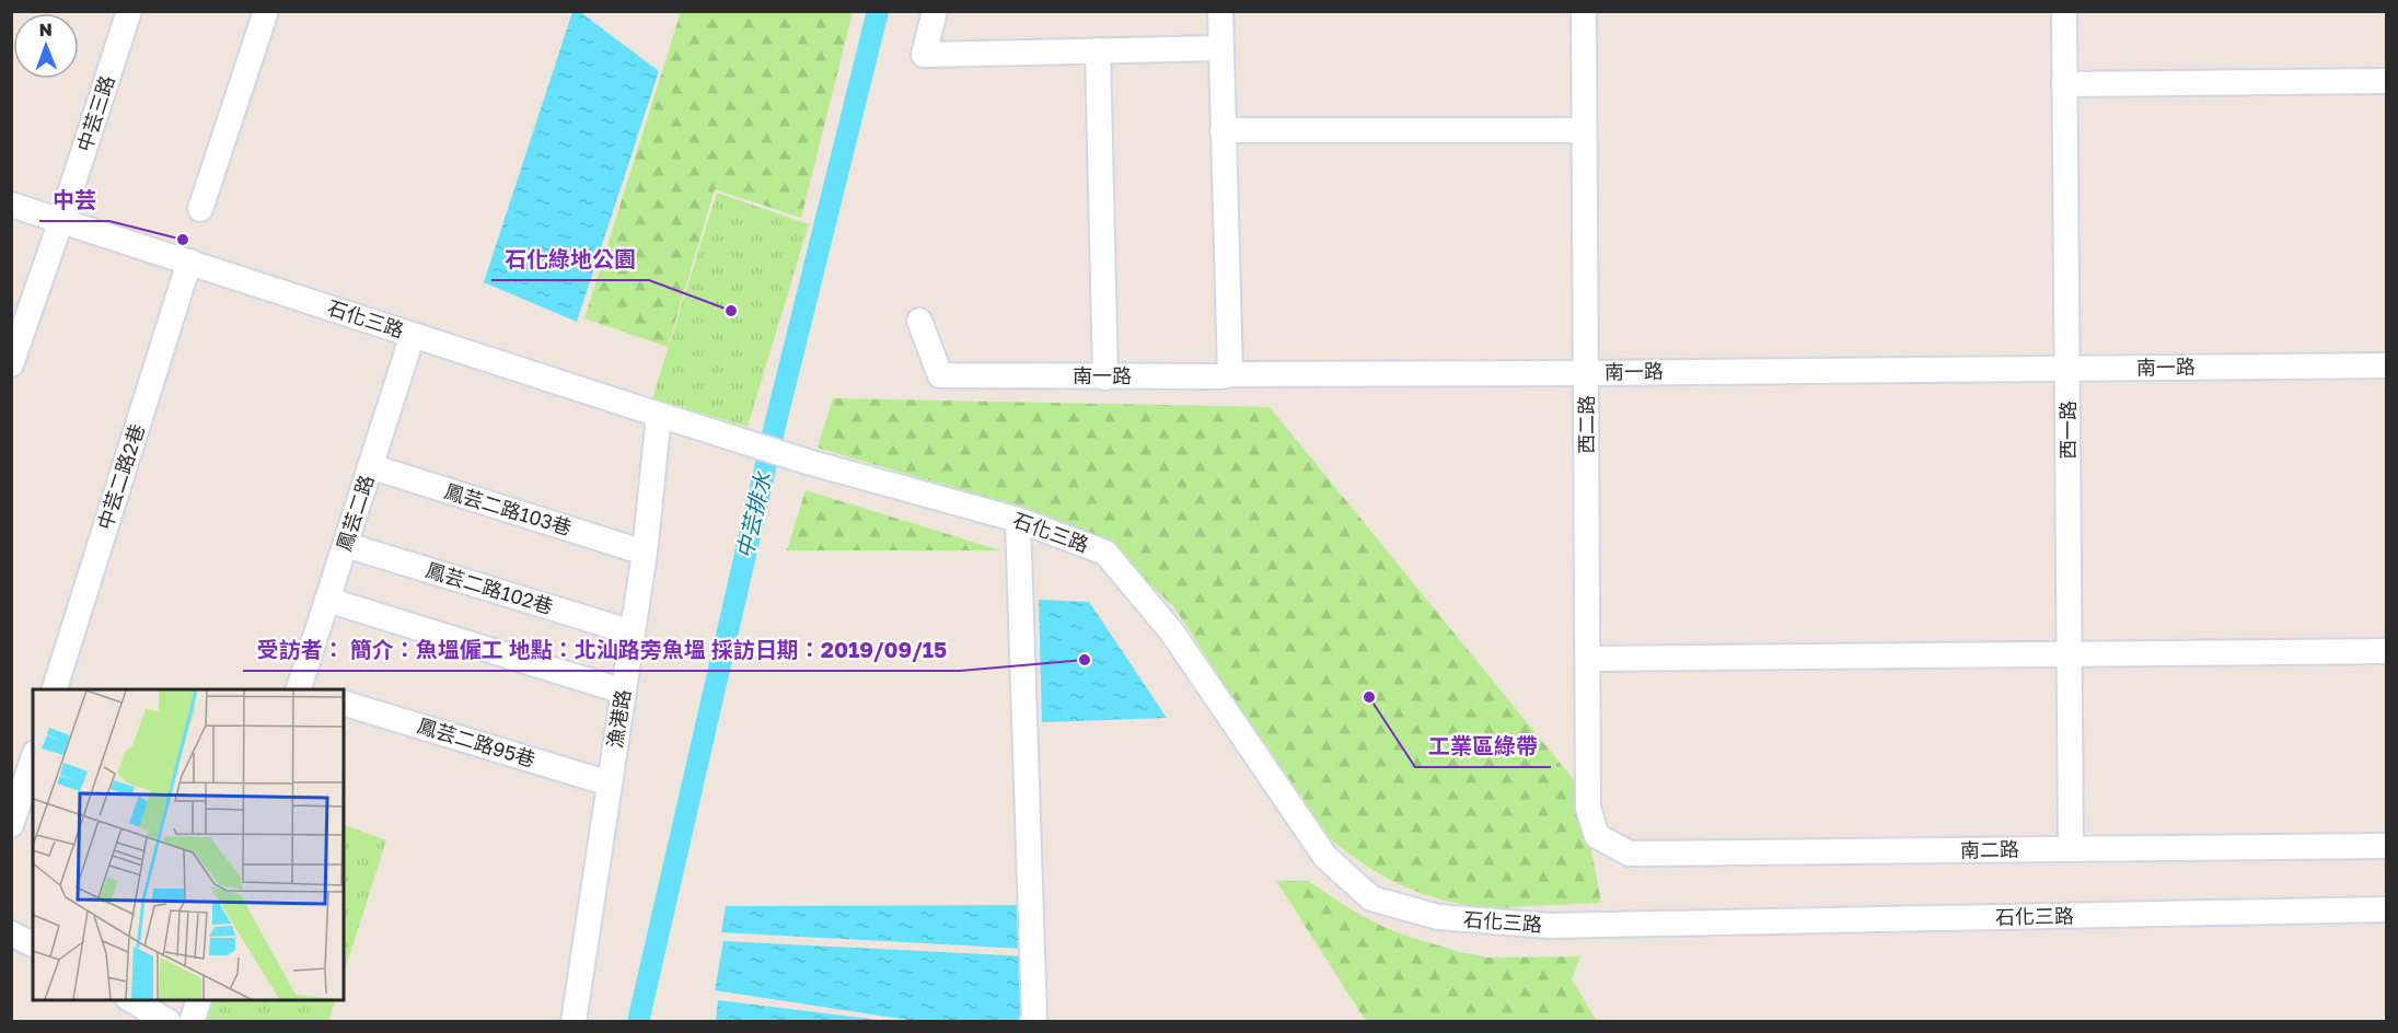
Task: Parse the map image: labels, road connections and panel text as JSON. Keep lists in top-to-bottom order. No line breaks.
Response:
{"streets":{"street":["中芸三路","石化三路","南一路","西二路","西一路","中芸二路2巷","鳳芸二路103巷","鳳芸二路","鳳芸二路102巷","漁港路","鳳芸二路95巷","南二路"]},"crossings":[["中芸三路","石化三路"],["石化三路","中芸二路2巷"],["石化三路","鳳芸二路"],["石化三路","漁港路"],["南一路","西二路"],["南一路","西一路"],["西二路","南二路"],["西一路","南二路"],["鳳芸二路103巷","鳳芸二路"],["鳳芸二路103巷","漁港路"],["鳳芸二路","鳳芸二路102巷"],["鳳芸二路102巷","漁港路"],["漁港路","鳳芸二路95巷"]],"water":["中芸排水"],"places":["中芸","石化綠地公園","受訪者： 簡介：魚塭僱工 地點：北汕路旁魚塭 採訪日期：2019/09/15","工業區綠帶"],"north":"top"}
